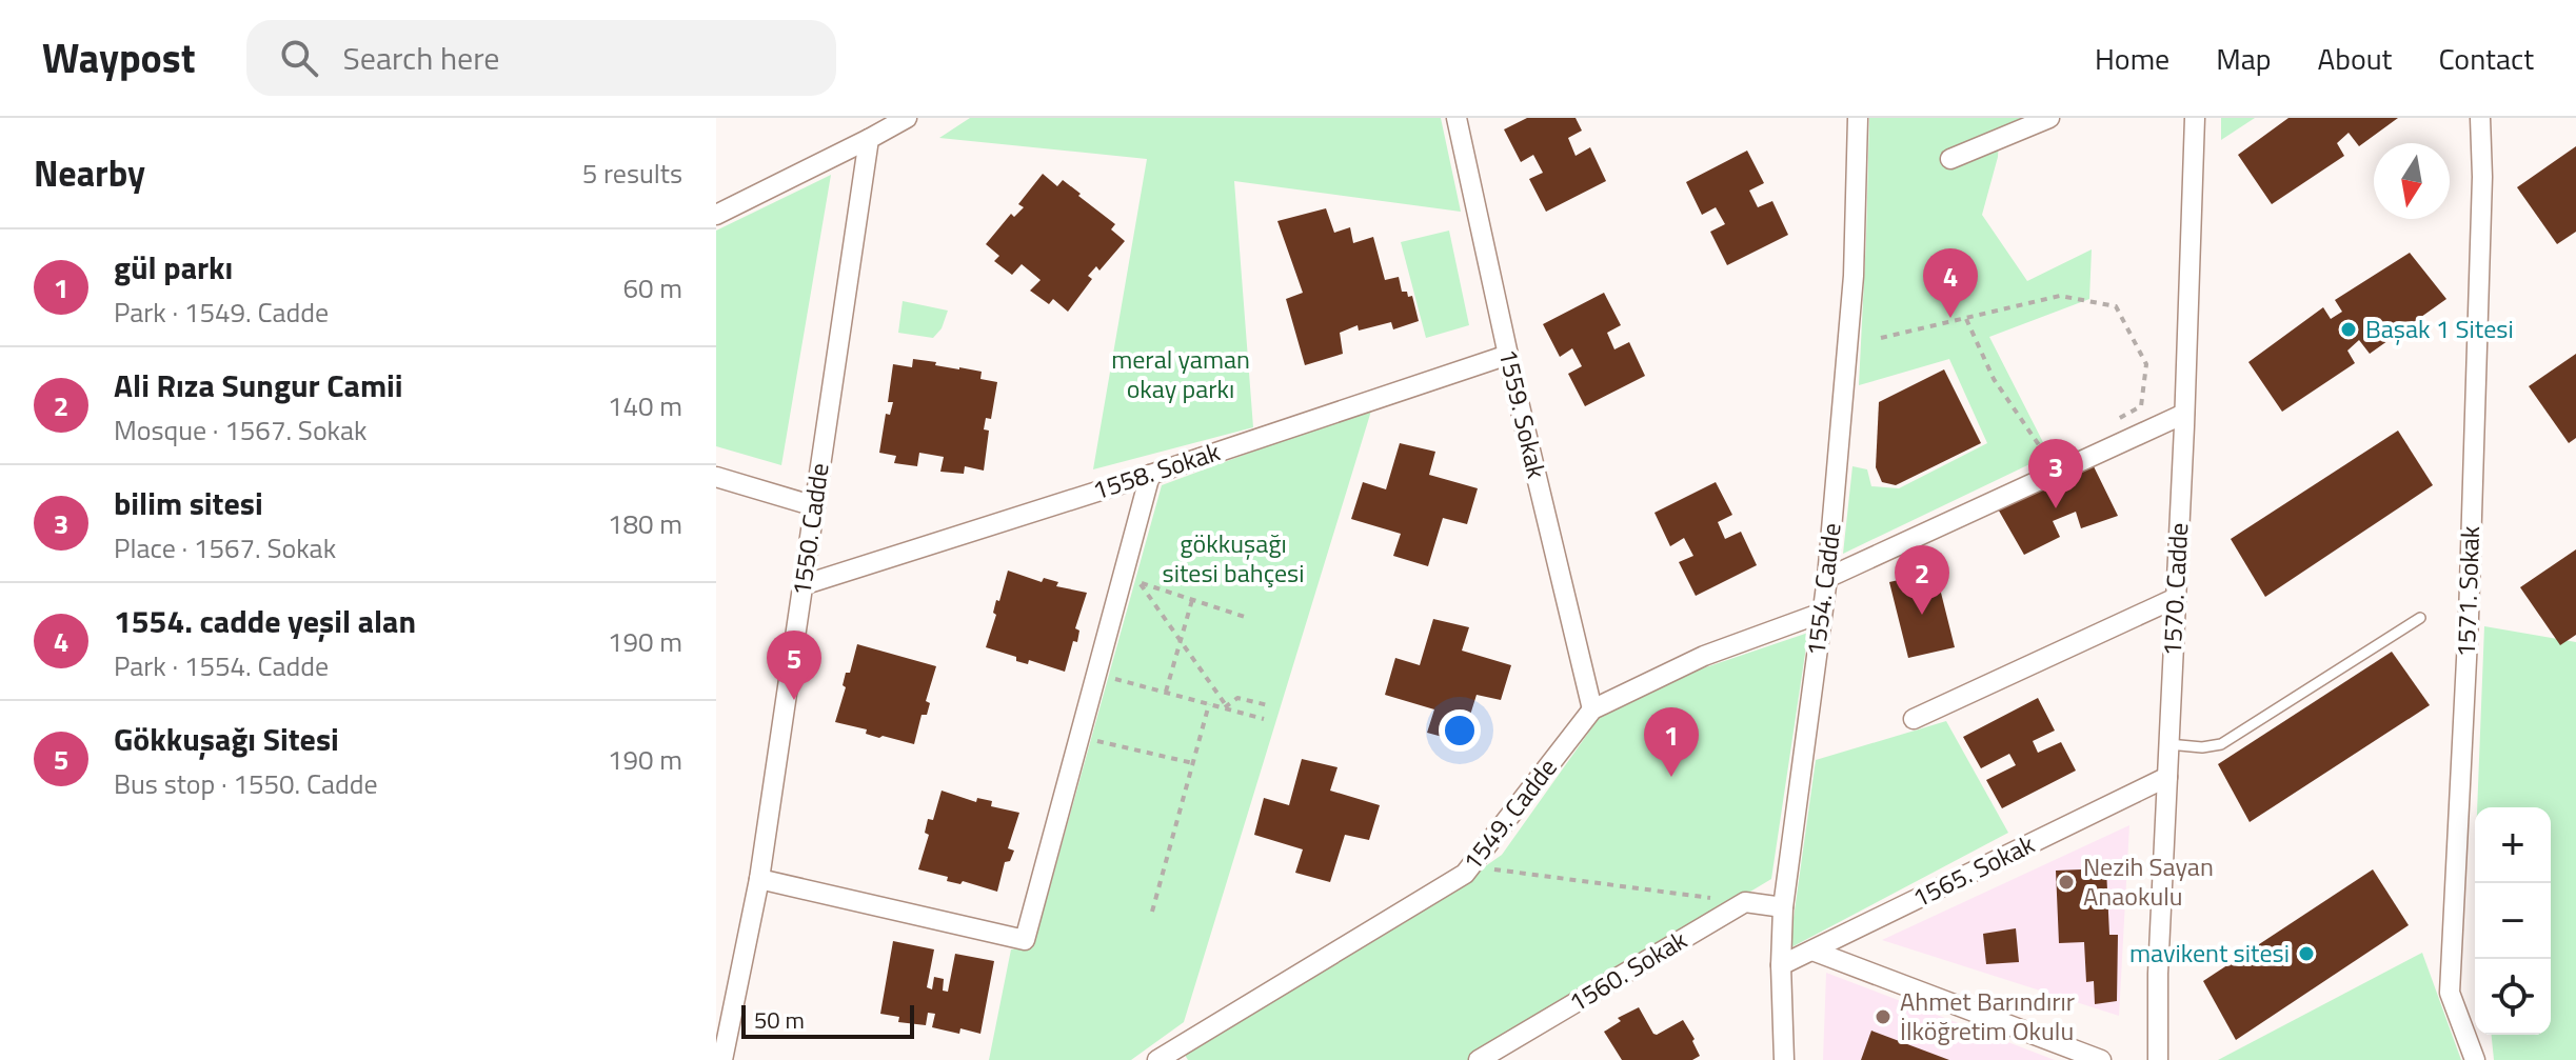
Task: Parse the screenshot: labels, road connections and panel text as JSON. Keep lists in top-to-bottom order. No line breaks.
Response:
{"streets":{"street":["1559. Sokak","1558. Sokak","1550. Cadde","1554. Cadde","1570. Cadde","1571. Sokak","1549. Cadde","1565. Sokak","1560. Sokak"]},"crossings":[["1559. Sokak","1558. Sokak"],["1559. Sokak","1549. Cadde"],["1558. Sokak","1550. Cadde"],["1554. Cadde","1549. Cadde"],["1554. Cadde","1565. Sokak"],["1570. Cadde","1565. Sokak"]],"parks":["meral yaman okay parkı","gökkuşağı sitesi bahçesi"],"places":["Başak 1 Sitesi","Nezih Sayan Anaokulu","mavikent sitesi","Ahmet Barındırır İlköğretim Okulu"],"scale_bar":"50 m","north":"bottom","page":{"header":"Waypost","search":"Search here","nav":["Home","Map","About","Contact"],"heading":["Nearby","5 results"],"list":[{"mark":"1","name":"gül parkı","note":"Park · 1549. Cadde","value":"60 m"},{"mark":"2","name":"Ali Rıza Sungur Camii","note":"Mosque · 1567. Sokak","value":"140 m"},{"mark":"3","name":"bilim sitesi","note":"Place · 1567. Sokak","value":"180 m"},{"mark":"4","name":"1554. cadde yeşil alan","note":"Park · 1554. Cadde","value":"190 m"},{"mark":"5","name":"Gökkuşağı Sitesi","note":"Bus stop · 1550. Cadde","value":"190 m"}],"pins":["4","3","2","5","1"],"map_buttons":["+","−"],"scale":"50 m"}}
